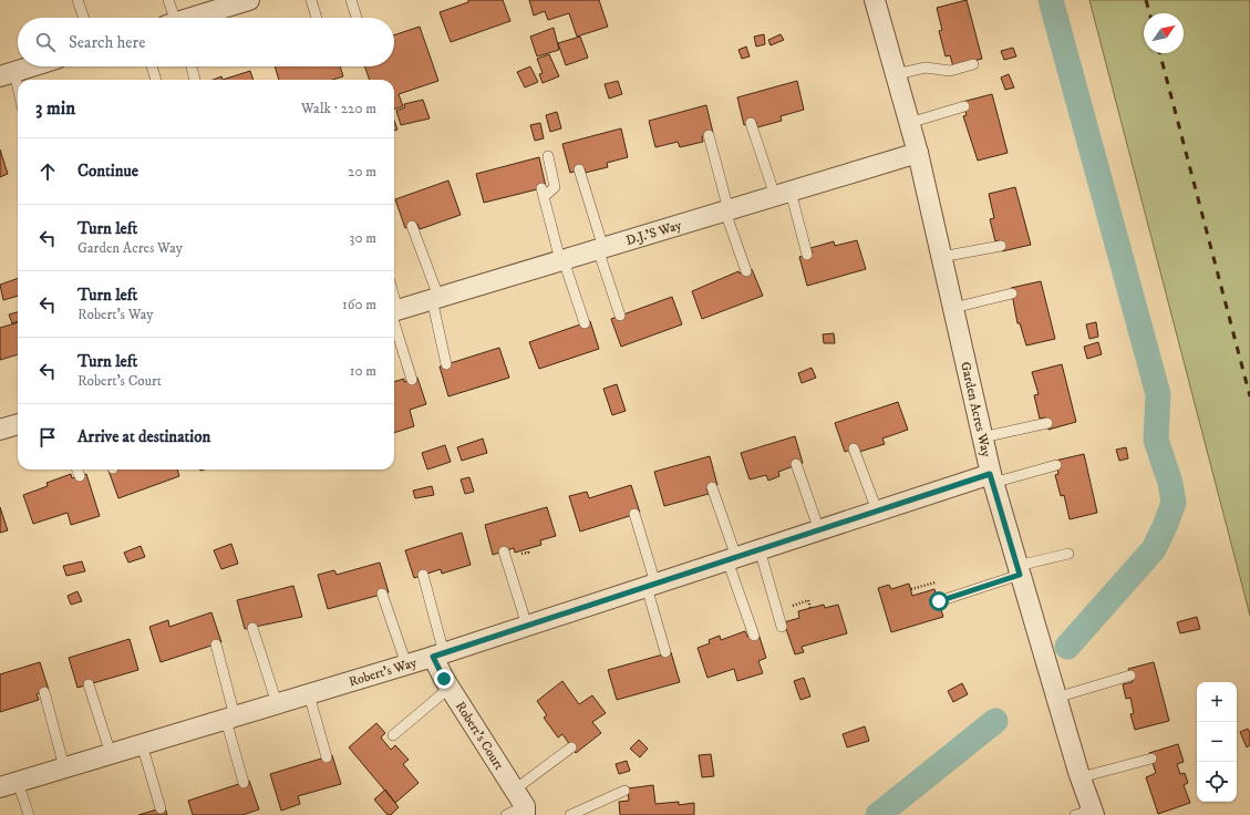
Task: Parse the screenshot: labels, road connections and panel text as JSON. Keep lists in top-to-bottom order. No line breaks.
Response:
{"streets":{"street":["D.J.'S Way","Garden Acres Way","Robert's Way","Robert's Court"]},"crossings":[["D.J.'S Way","Garden Acres Way"],["Garden Acres Way","Robert's Way"],["Robert's Way","Robert's Court"]],"north":"top right","page":{"search":"Search here","heading":["3 min","Walk · 220 m"],"list":[["Continue","20 m"],["Turn left","Garden Acres Way","30 m"],["Turn left","Robert's Way","160 m"],["Turn left","Robert's Court","10 m"],"Arrive at destination"],"map_buttons":["+","−"]}}
